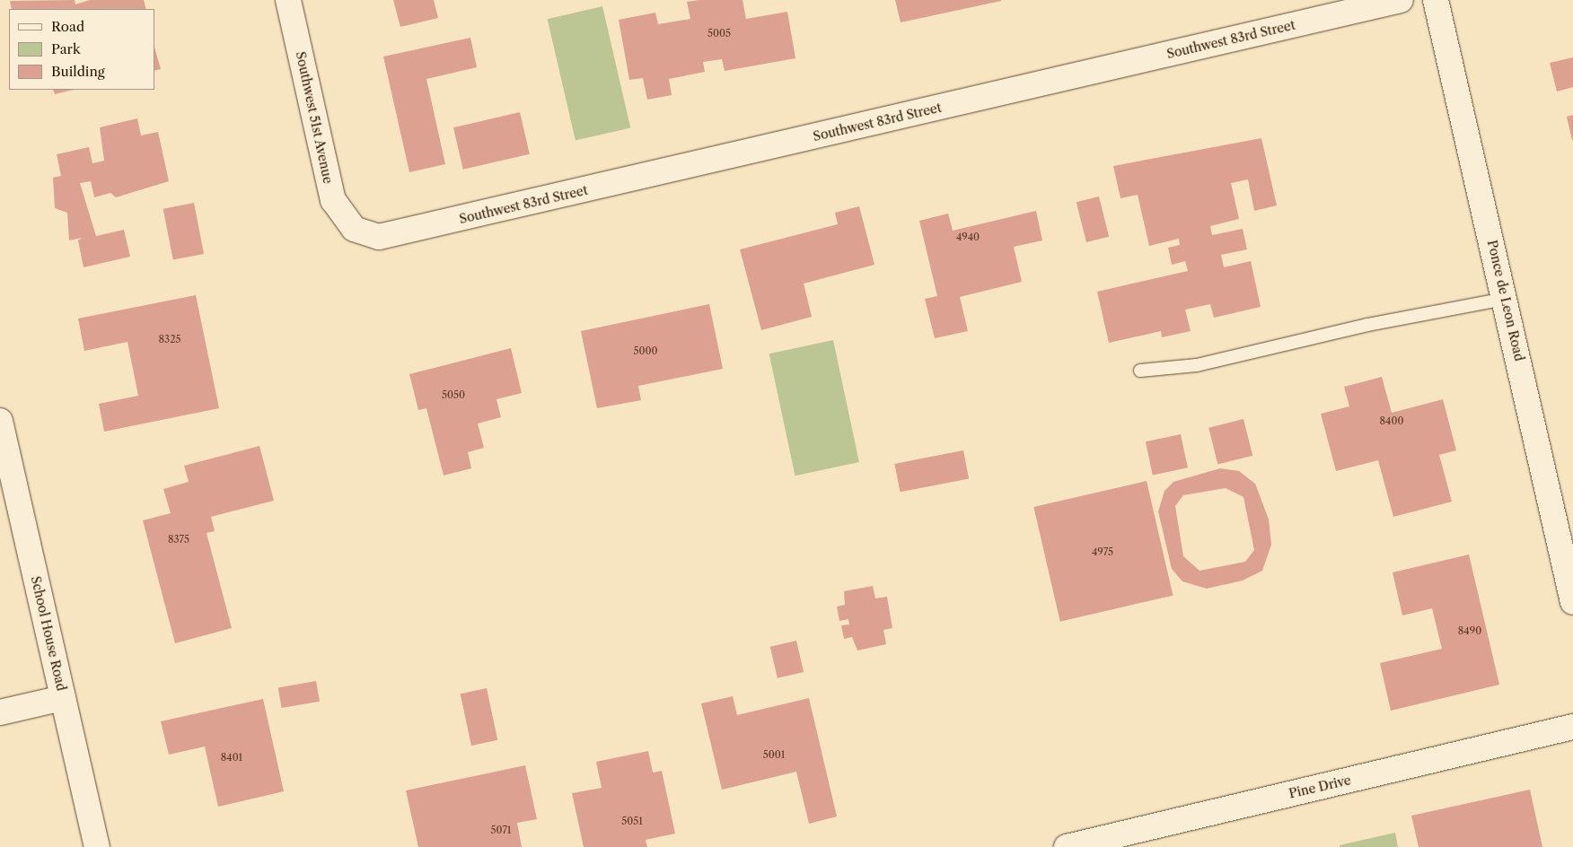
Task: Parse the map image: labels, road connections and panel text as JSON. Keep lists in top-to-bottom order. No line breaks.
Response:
{"streets":{"street":["Southwest 83rd Street","Southwest 51st Avenue","Ponce de Leon Road","School House Road","Pine Drive"]},"crossings":[["Southwest 83rd Street","Southwest 51st Avenue"]],"house_numbers":["5005","4940","8325","5000","5050","8400","8375","4975","8490","5001","8401","5051","5071"],"legend":["Road","Park","Building"]}
